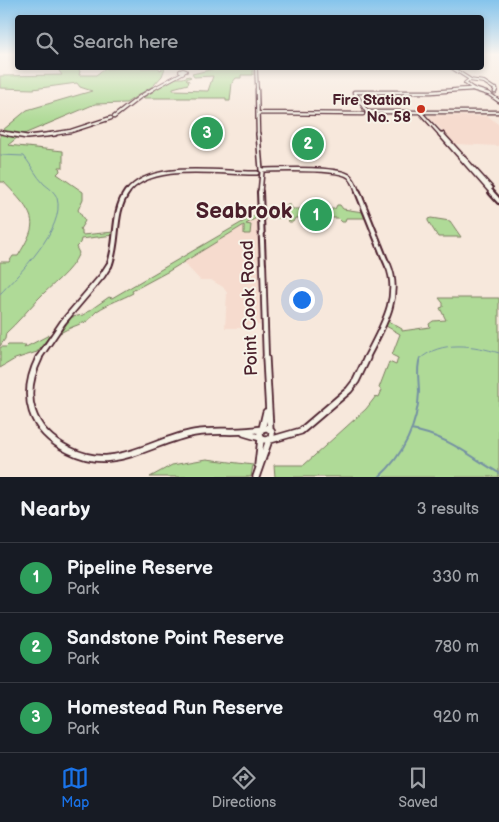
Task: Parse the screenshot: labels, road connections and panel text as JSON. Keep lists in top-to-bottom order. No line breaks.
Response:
{"streets":{"street":["Point Cook Road"]},"districts":["Seabrook"],"places":["Fire Station No. 58"],"page":{"search":"Search here","pins":["3","2","1"],"heading":["Nearby","3 results"],"list":[{"mark":"1","name":"Pipeline Reserve","note":"Park","value":"330 m"},{"mark":"2","name":"Sandstone Point Reserve","note":"Park","value":"780 m"},{"mark":"3","name":"Homestead Run Reserve","note":"Park","value":"920 m"}],"nav":["Map","Directions","Saved"]}}
